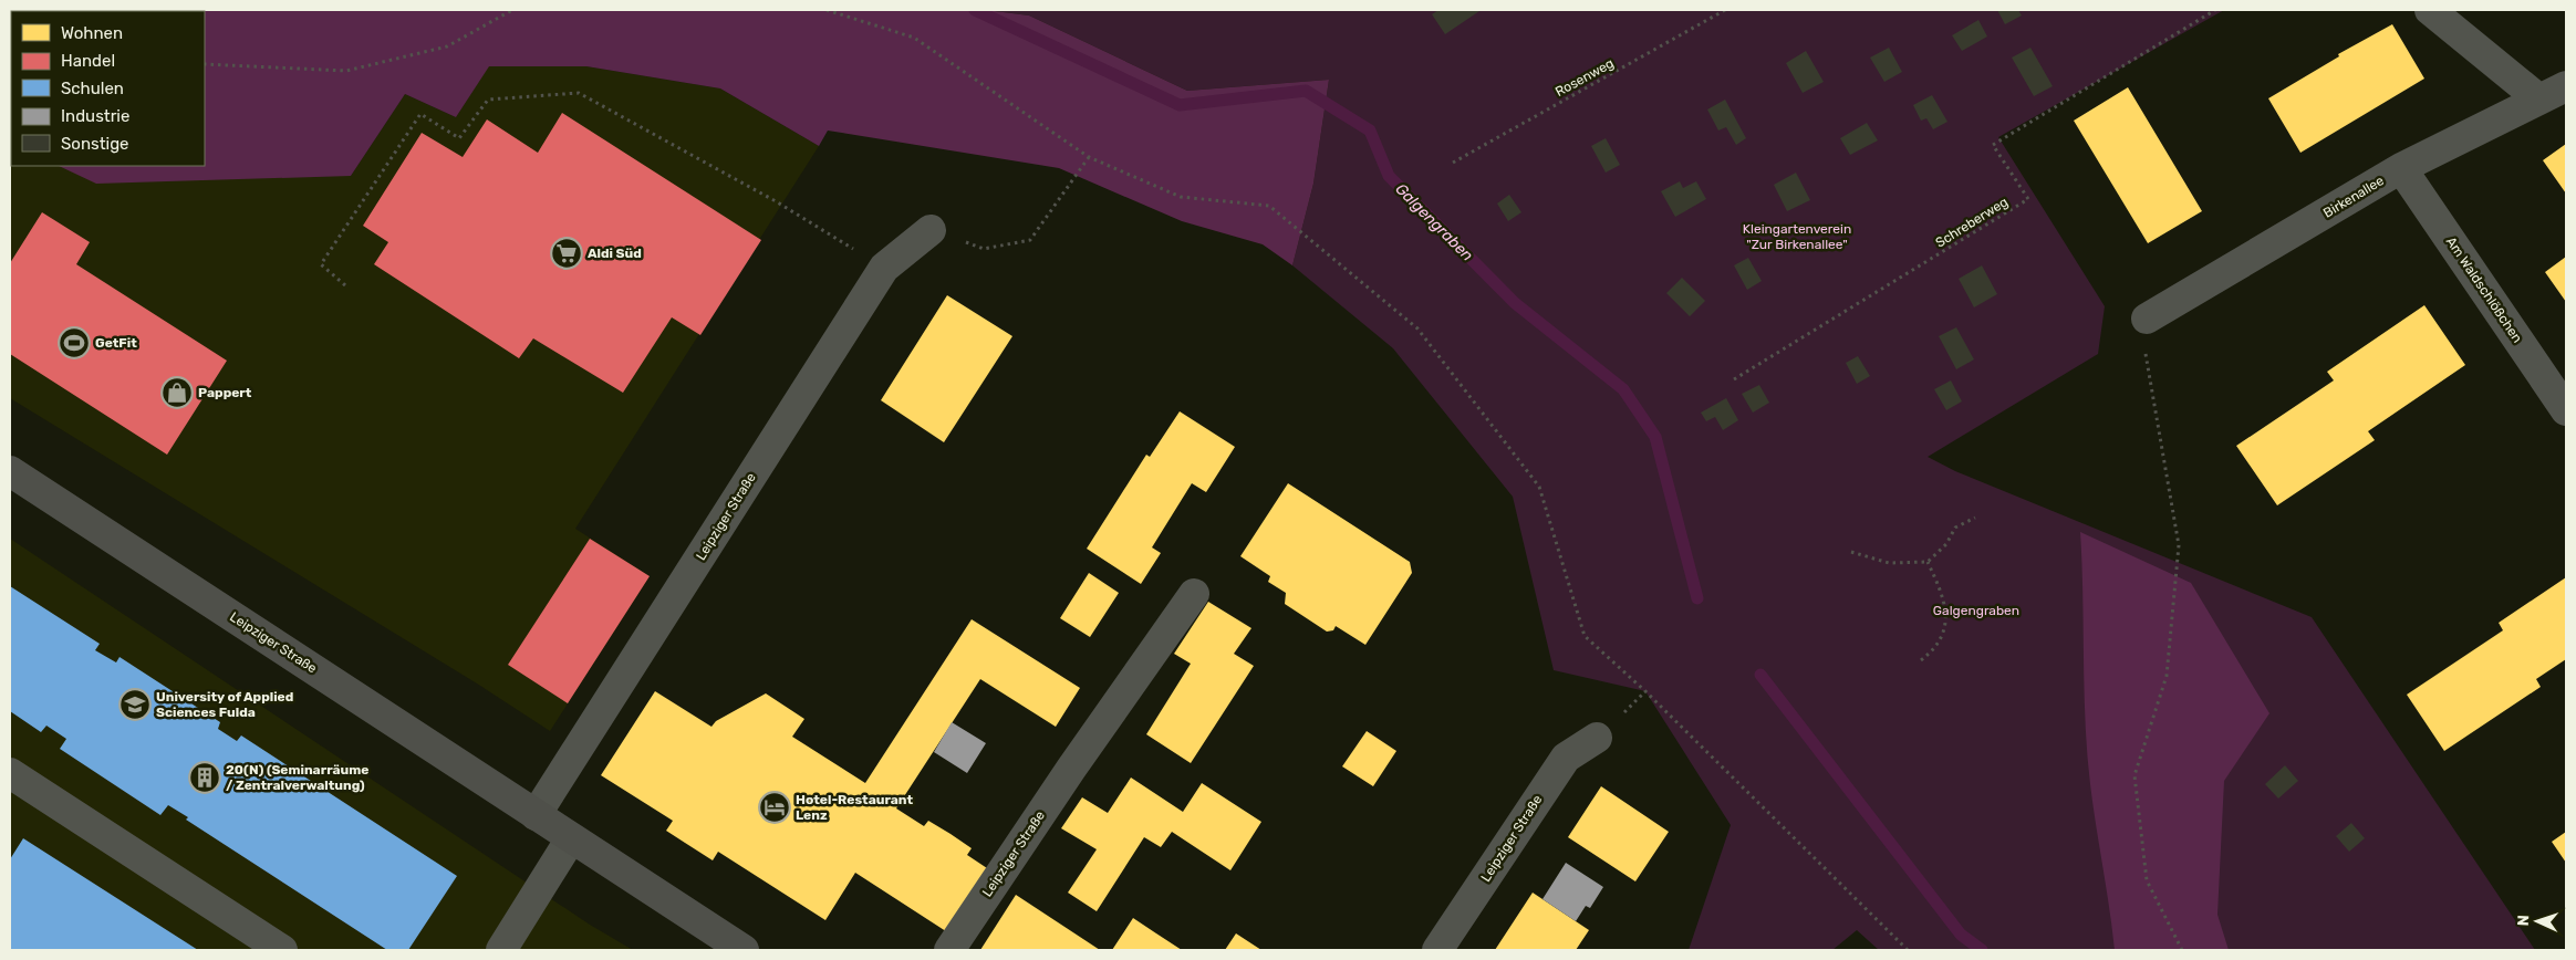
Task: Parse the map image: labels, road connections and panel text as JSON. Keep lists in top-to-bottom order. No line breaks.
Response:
{"streets":{"main road":["Leipziger Straße"],"street":["Birkenallee","Am Waldschlößchen"],"path":["Rosenweg","Schreberweg"]},"crossings":[["Birkenallee","Am Waldschlößchen"]],"water":["Galgengraben"],"parks":["Kleingartenverein \"Zur Birkenallee\"","Galgengraben"],"places":{"supermarket":["Aldi Süd"],"sports":["GetFit"],"shop":["Pappert"],"school or university":["University of Applied Sciences Fulda"],"building":["20(N) (Seminarräume / Zentralverwaltung)"],"hotel":["Hotel-Restaurant Lenz"]},"legend":["Wohnen","Handel","Schulen","Industrie","Sonstige"],"north":"left"}
